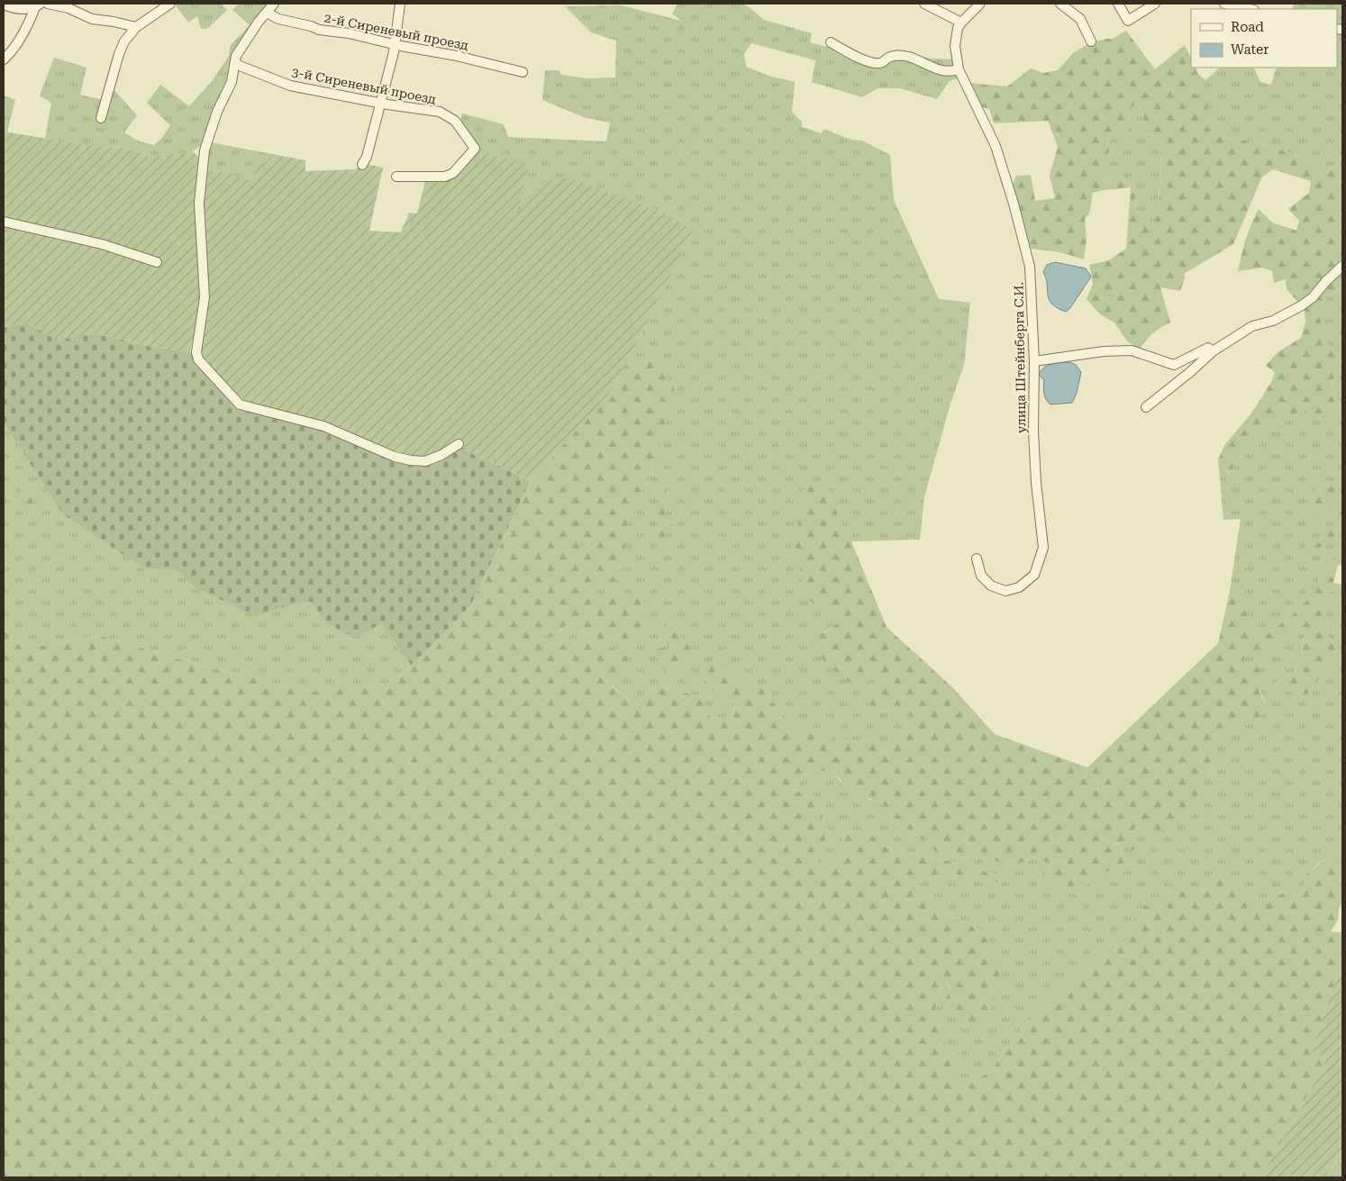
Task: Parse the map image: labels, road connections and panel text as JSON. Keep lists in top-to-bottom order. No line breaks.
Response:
{"streets":{"street":["2-й Сиреневый проезд","3-й Сиреневый проезд","улица Штейнберга С.И."]},"legend":["Road","Water"]}
